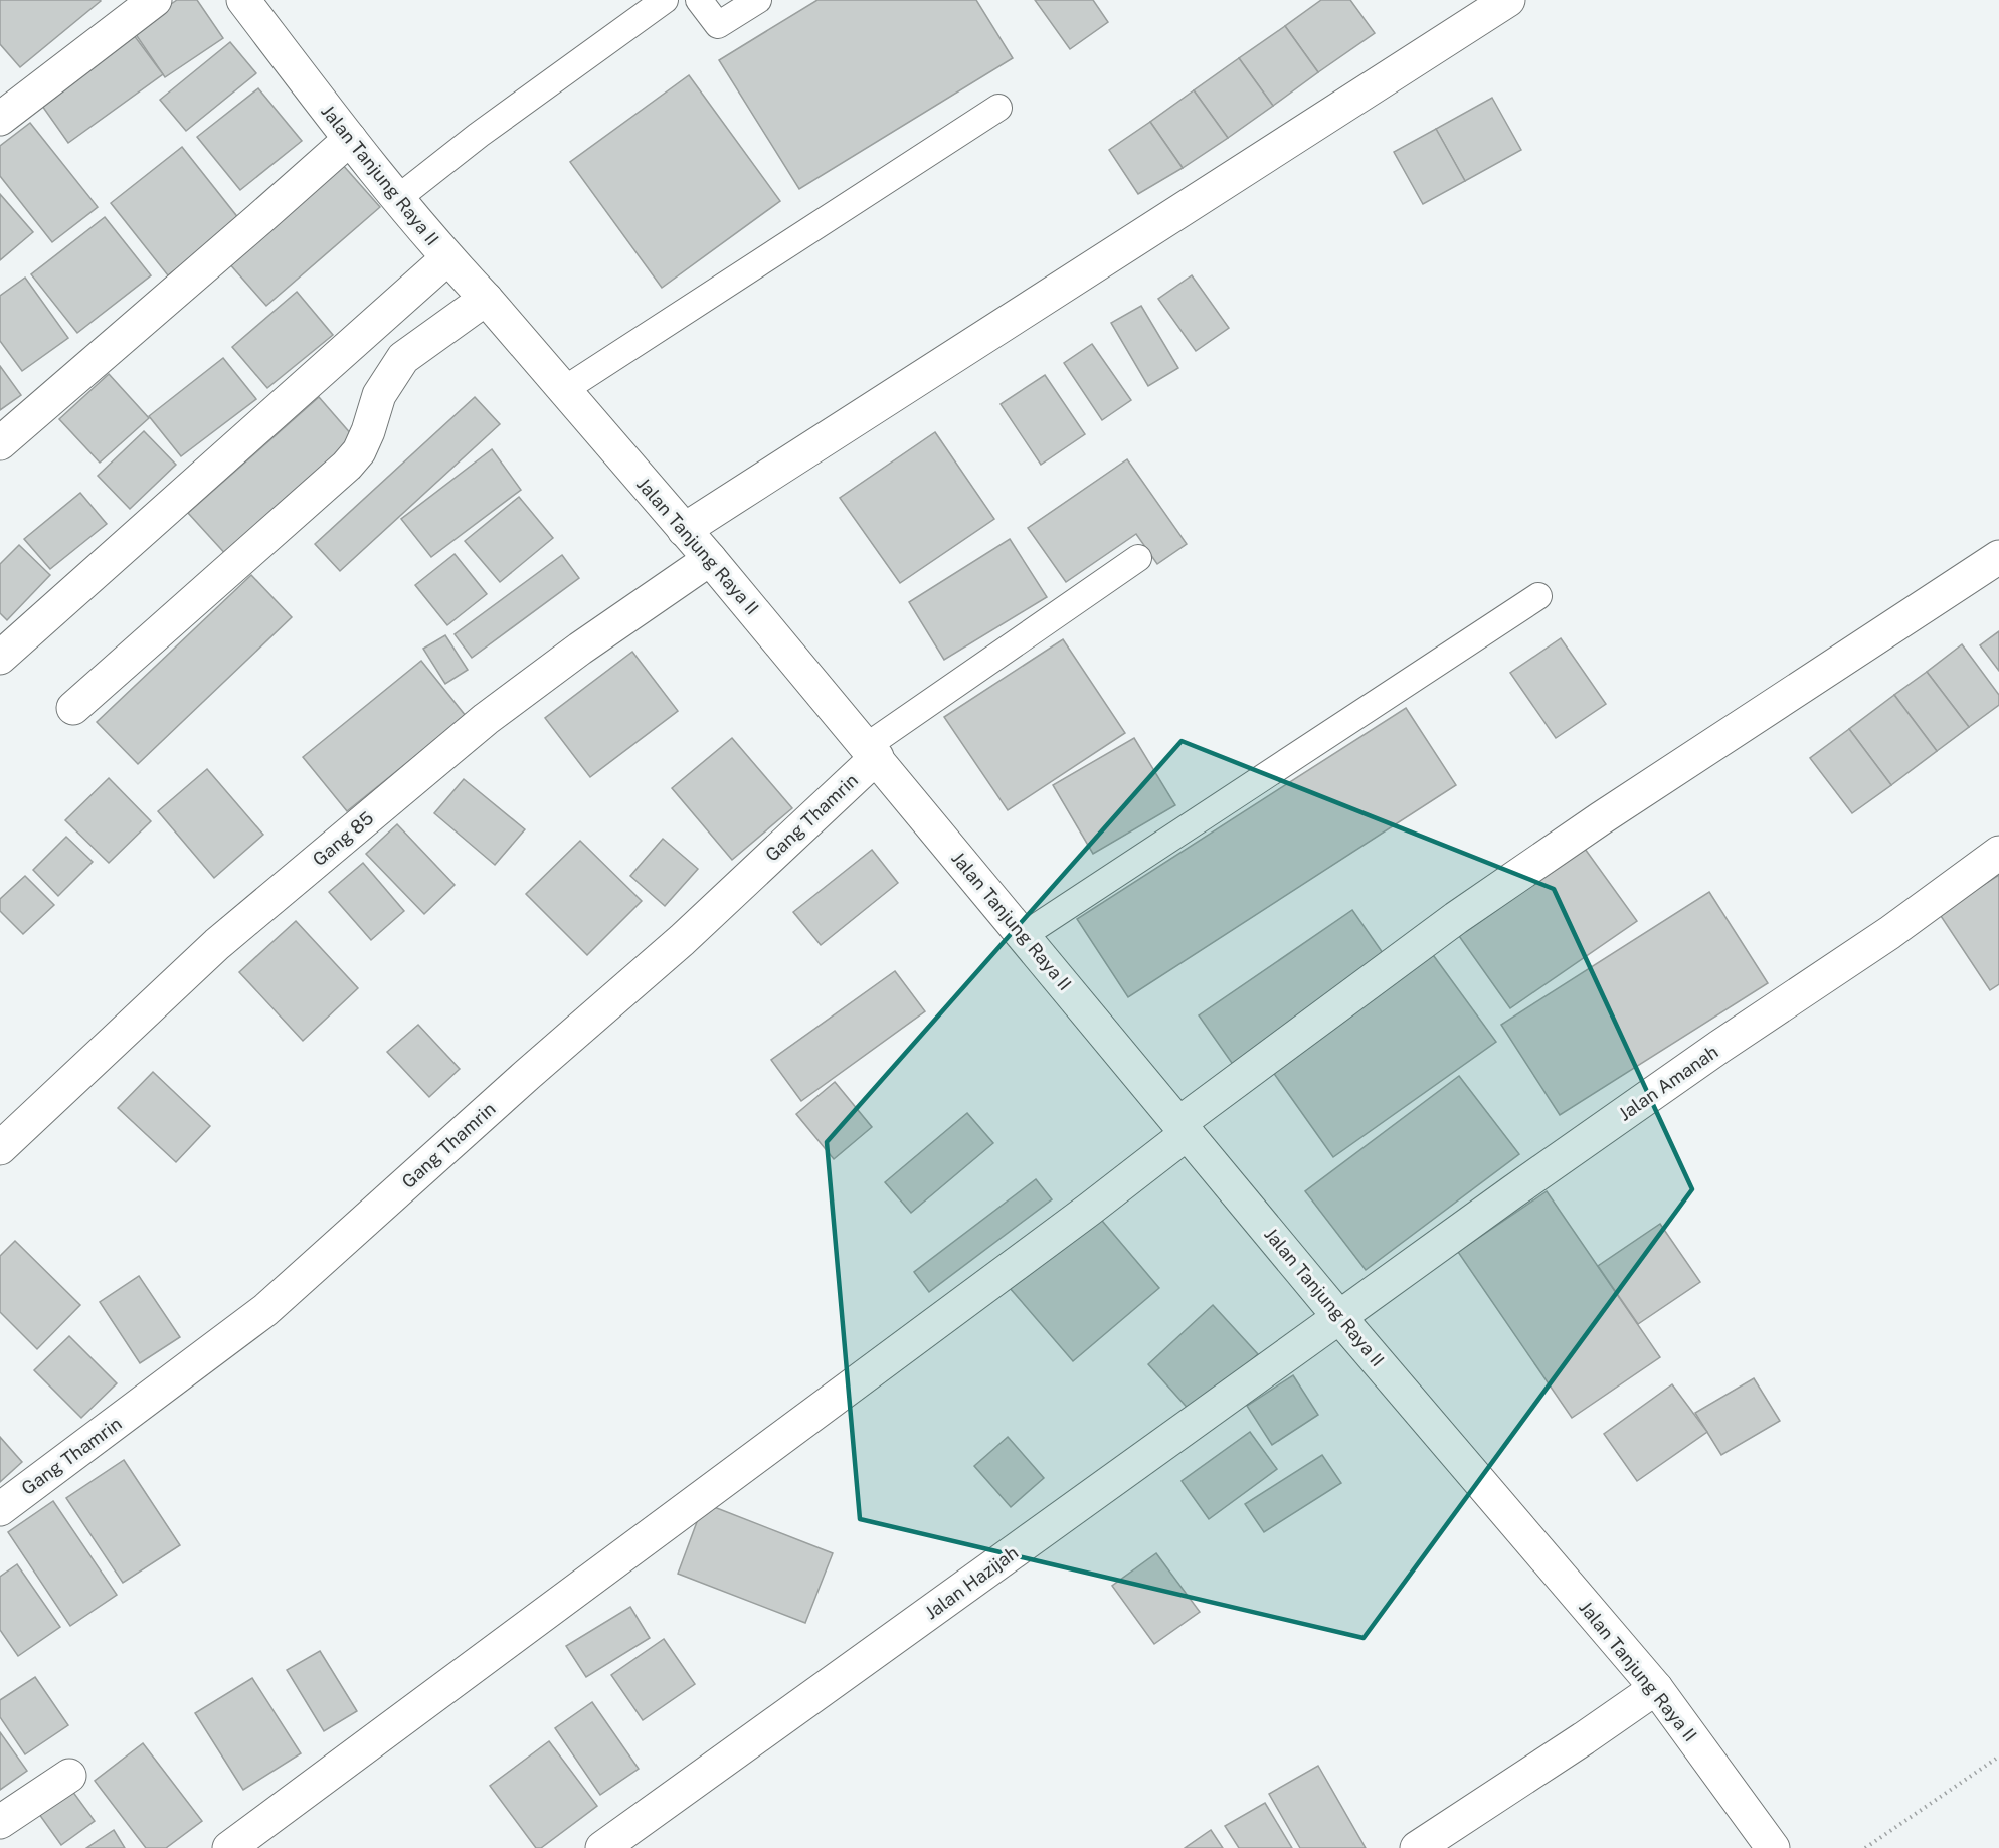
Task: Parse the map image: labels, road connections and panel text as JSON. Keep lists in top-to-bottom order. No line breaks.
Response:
{"streets":{"street":["Jalan Tanjung Raya II","Gang Thamrin","Gang 85","Jalan Amanah","Jalan Hazijah"]},"crossings":[["Jalan Tanjung Raya II","Gang Thamrin"],["Jalan Tanjung Raya II","Gang 85"],["Jalan Tanjung Raya II","Jalan Amanah"],["Jalan Tanjung Raya II","Jalan Hazijah"],["Jalan Amanah","Jalan Hazijah"]]}
